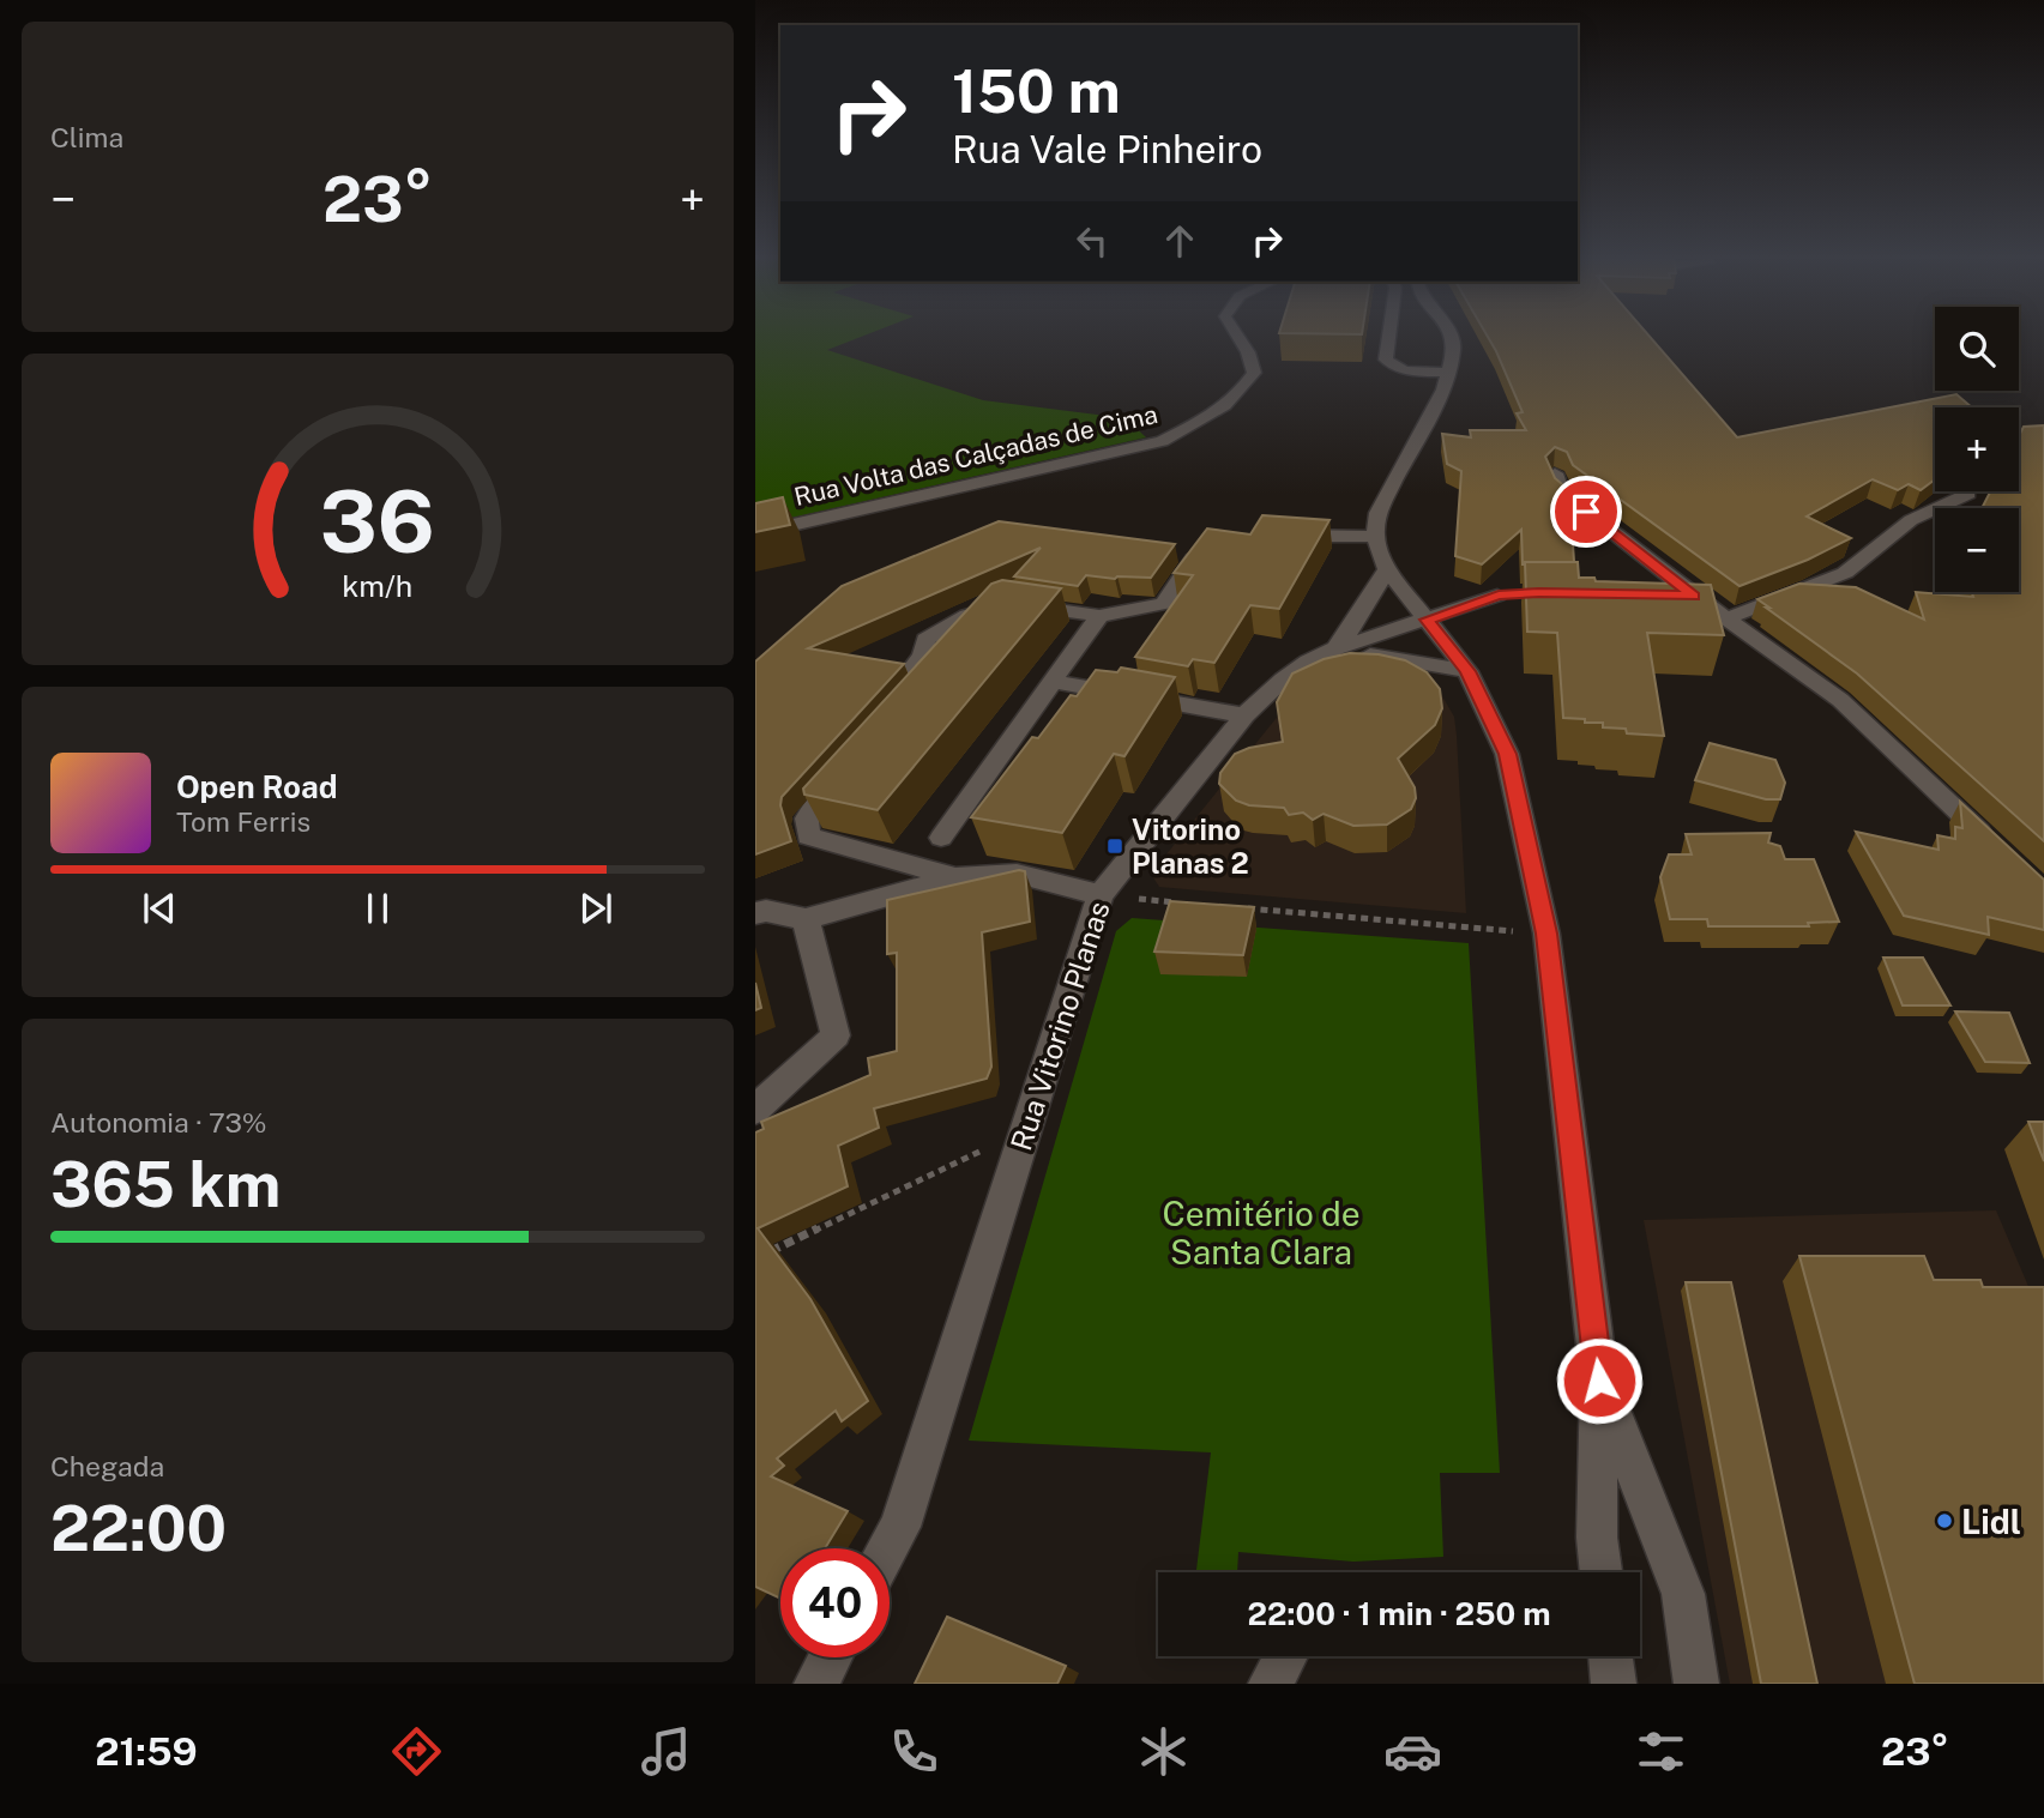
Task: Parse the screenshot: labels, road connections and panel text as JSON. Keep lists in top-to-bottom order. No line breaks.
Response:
{"streets":{"street":["Rua Volta das Calçadas de Cima","Rua Vitorino Planas"]},"parks":["Cemitério de Santa Clara"],"places":{"transit":["Vitorino Planas 2"],"other":["Lidl"]},"page":{"tile":["Clima",["Autonomia · 73%","365 km"],["Chegada","22:00"]],"turn":["150 m","Rua Vale Pinheiro"],"heat":["−","23°","+"],"map_buttons":["+","−"],"song":["Open Road","Tom Ferris"],"limit":"40","trip":"22:00 · 1 min · 250 m","tabs":["21:59","23°"],"gauge":["36","km/h"]}}
